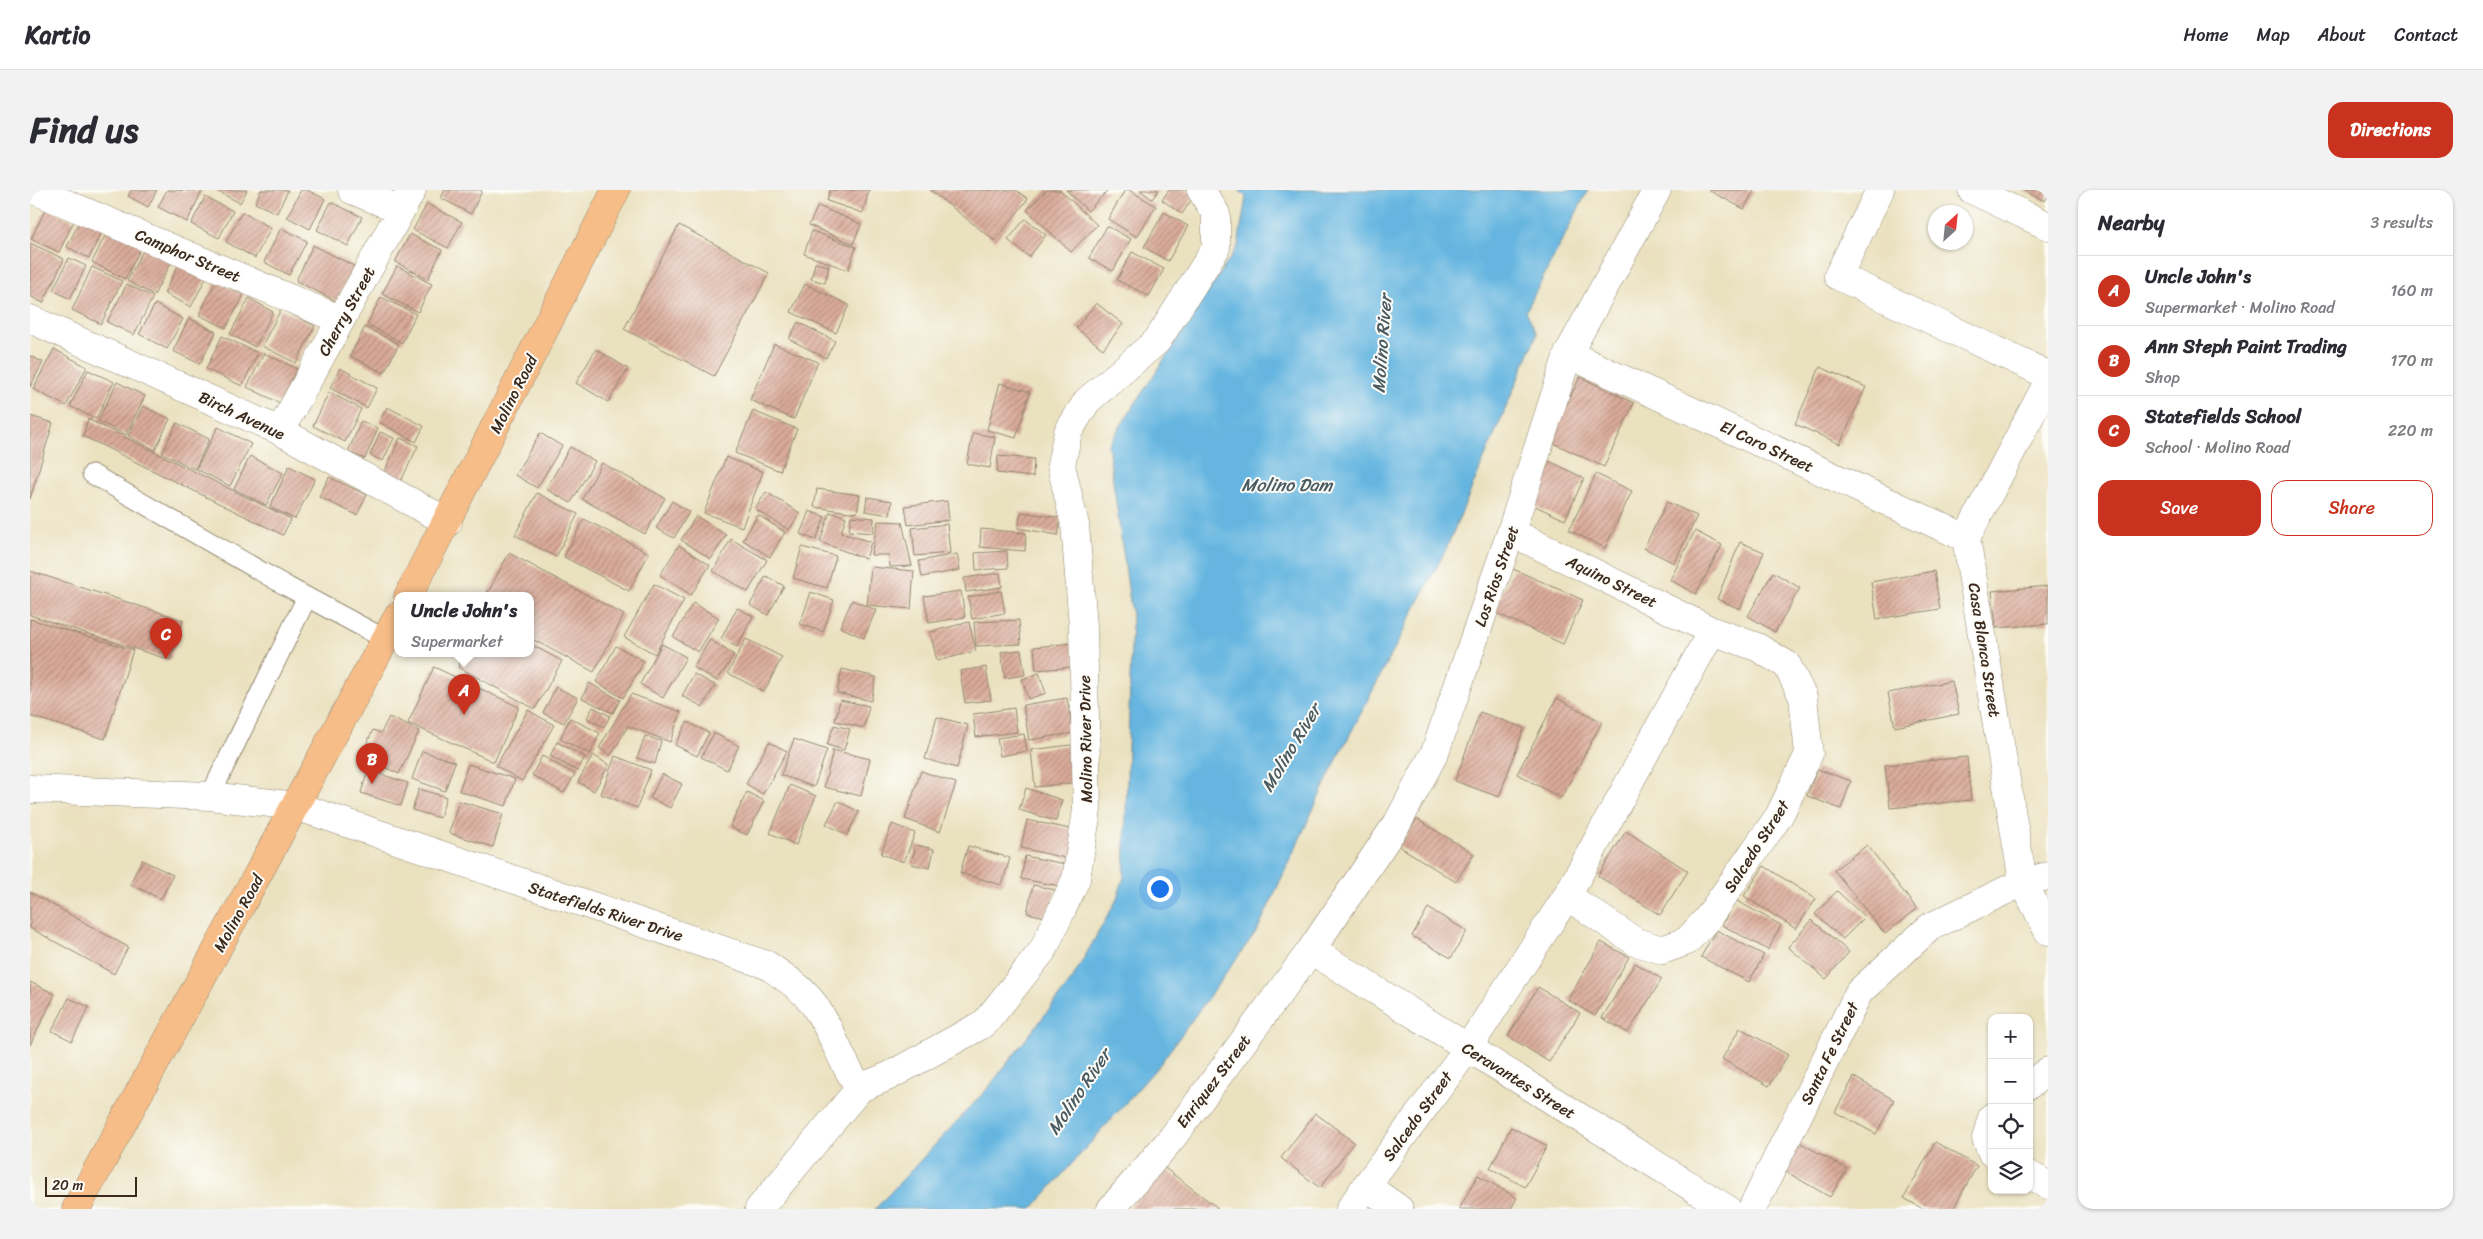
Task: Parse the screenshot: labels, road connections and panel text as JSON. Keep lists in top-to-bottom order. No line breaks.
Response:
{"streets":{"main road":["Molino Road"],"street":["Camphor Street","Cherry Street","Birch Avenue","El Caro Street","Los Rios Street","Aquino Street","Casa Blanca Street","Molino River Drive","Salcedo Street","Statefields River Drive","Santa Fe Street","Ceravantes Street","Enriquez Street"]},"crossings":[["Camphor Street","Cherry Street"],["Cherry Street","Birch Avenue"],["Molino Road","Birch Avenue"],["Molino Road","Statefields River Drive"],["El Caro Street","Los Rios Street"],["El Caro Street","Casa Blanca Street"],["Los Rios Street","Aquino Street"],["Los Rios Street","Ceravantes Street"],["Los Rios Street","Enriquez Street"],["Aquino Street","Salcedo Street"],["Casa Blanca Street","Santa Fe Street"],["Molino River Drive","Statefields River Drive"],["Salcedo Street","Ceravantes Street"],["Ceravantes Street","Enriquez Street"]],"water":["Molino River","Molino Dam"],"scale_bar":"20 m","north":"top right","page":{"header":"Kartio","nav":["Home","Map","About","Contact"],"title":"Find us","buttons":["Directions",["Save","Share"]],"heading":["Nearby","3 results"],"list":[{"mark":"A","name":"Uncle John's","note":"Supermarket · Molino Road","value":"160 m"},{"mark":"B","name":"Ann Steph Paint Trading","note":"Shop","value":"170 m"},{"mark":"C","name":"Statefields School","note":"School · Molino Road","value":"220 m"}],"popup":["Uncle John's","Supermarket"],"pins":["C","A","B"],"map_buttons":["+","−"],"scale":"20 m"}}
